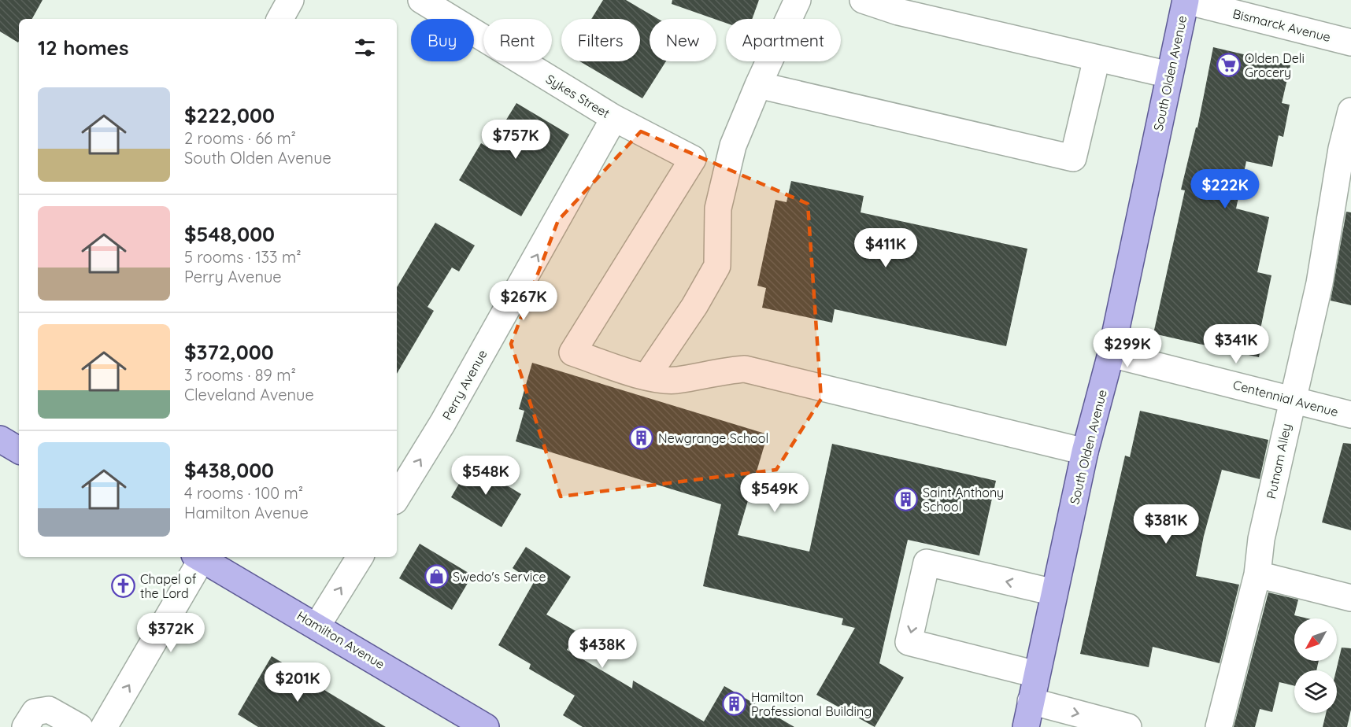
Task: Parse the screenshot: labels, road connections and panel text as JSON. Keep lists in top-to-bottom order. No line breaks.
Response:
{"streets":{"main road":["South Olden Avenue","Hamilton Avenue"],"street":["Bismarck Avenue","Sykes Street","Perry Avenue","Centennial Avenue","Putnam Alley"]},"crossings":[["Bismarck Avenue","South Olden Avenue"],["South Olden Avenue","Centennial Avenue"],["Sykes Street","Perry Avenue"],["Centennial Avenue","Putnam Alley"]],"places":{"supermarket":["Olden Deli Grocery"],"building":["Newgrange School","Saint Anthony School","Hamilton Professional Building"],"shop":["Swedo's Service"],"church":["Chapel of the Lord"]},"north":"bottom left","page":{"chip":["Buy","Rent","Filters","New","Apartment"],"heading":"12 homes","list":[{"name":"$222,000","note":"2 rooms · 66 m² · South Olden Avenue"},{"name":"$548,000","note":"5 rooms · 133 m² · Perry Avenue"},{"name":"$372,000","note":"3 rooms · 89 m² · Cleveland Avenue"},{"name":"$438,000","note":"4 rooms · 100 m² · Hamilton Avenue"}],"price":["$757K","$222K","$411K","$267K","$341K","$299K","$548K","$549K","$381K","$372K","$438K","$201K"]}}
